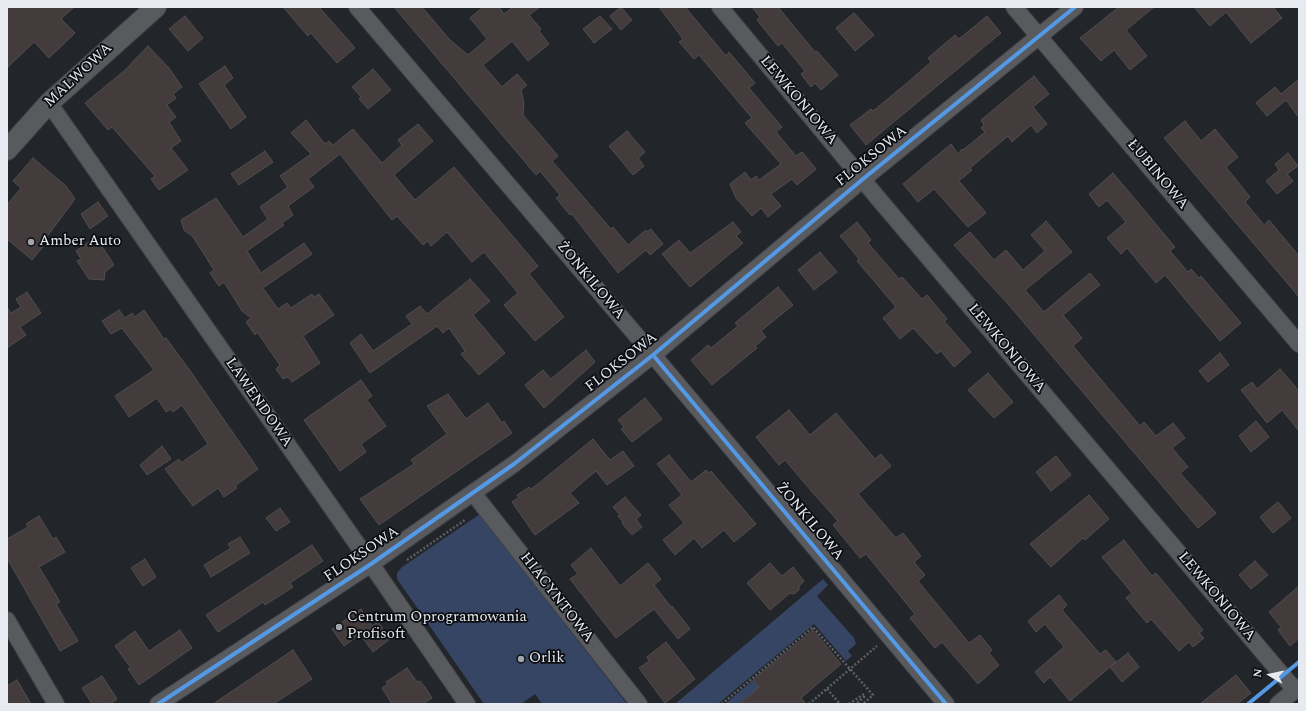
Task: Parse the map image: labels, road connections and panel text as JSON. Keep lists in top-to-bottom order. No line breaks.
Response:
{"streets":{"street":["MALWOWA","LEWKONIOWA","FLOKSOWA","ŁUBINOWA","ŻONKILOWA","LAWENDOWA","HIACYNTOWA"]},"crossings":[["MALWOWA","LAWENDOWA"],["LEWKONIOWA","FLOKSOWA"],["FLOKSOWA","ŁUBINOWA"],["FLOKSOWA","ŻONKILOWA"],["FLOKSOWA","LAWENDOWA"],["FLOKSOWA","HIACYNTOWA"]],"places":["Amber Auto","Centrum Oprogramowania Profisoft","Orlik"],"north":"left"}
